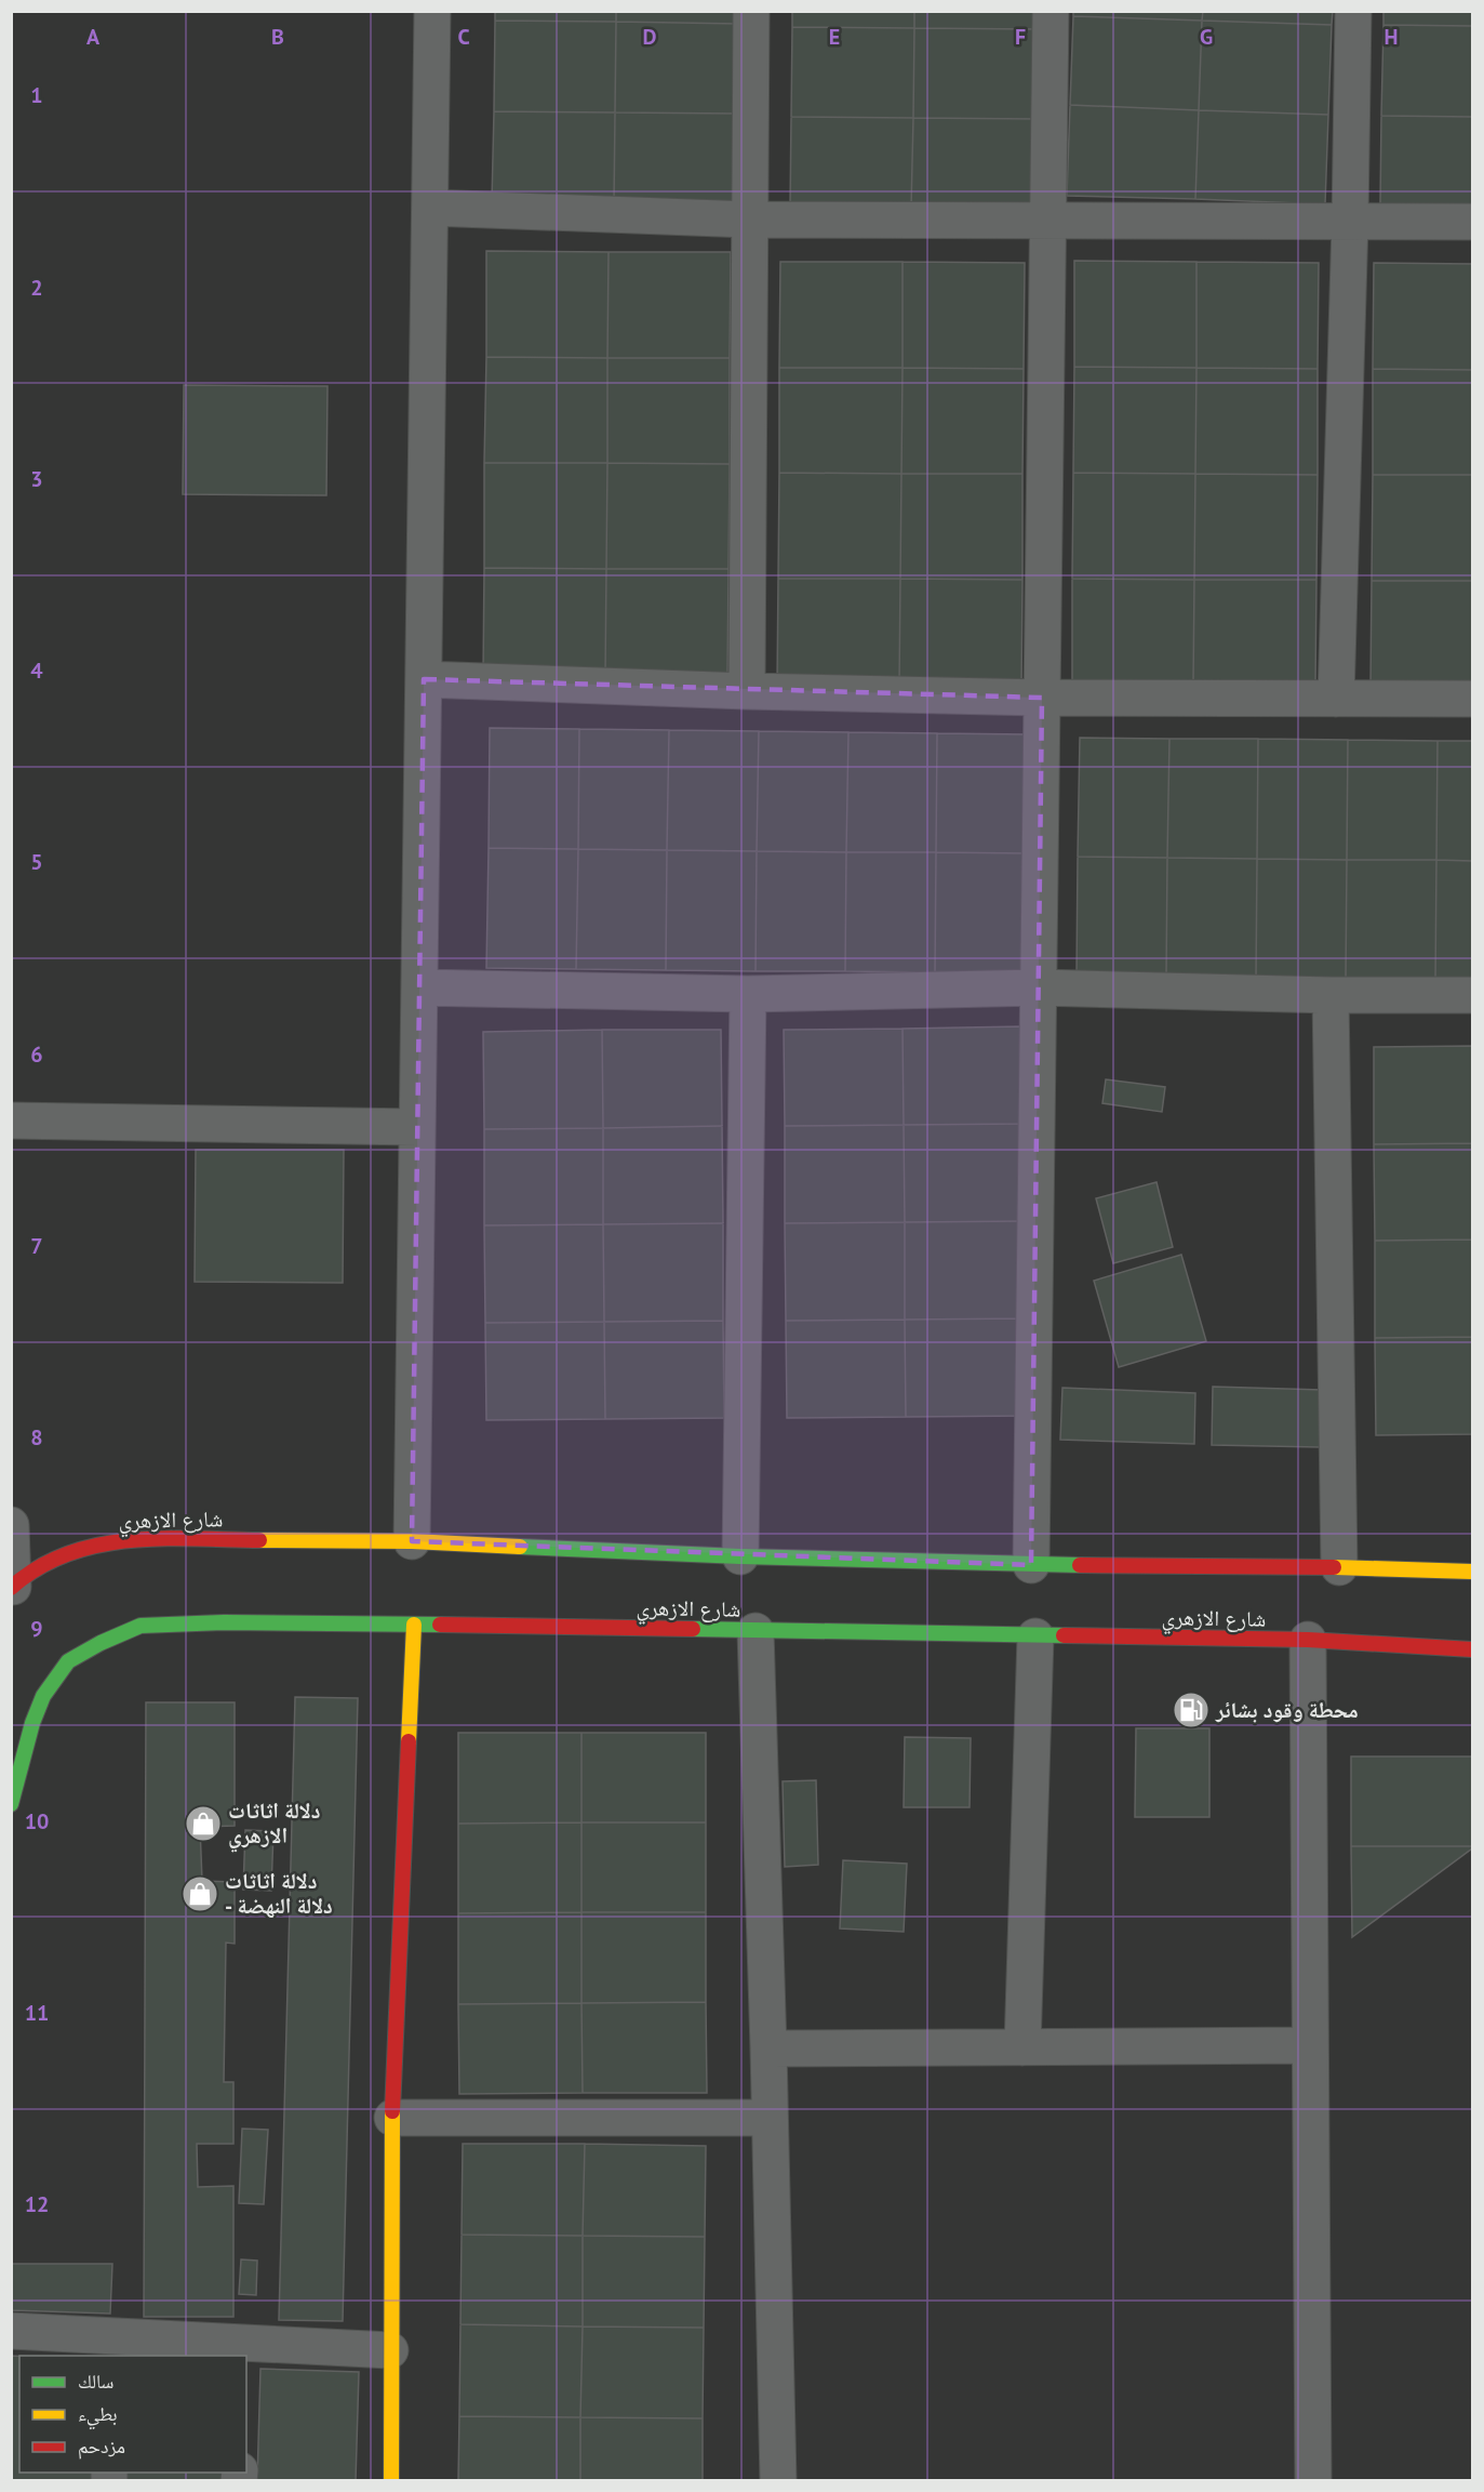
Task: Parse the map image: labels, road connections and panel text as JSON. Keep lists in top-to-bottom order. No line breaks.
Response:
{"streets":{"street":["شارع الازهري"]},"places":{"fuel station":["محطة وقود بشائر"],"shop":["دلالة اثاثات الازهري","دلالة اثاثات - دلالة النهضة"]},"legend":["سالك","بطيء","مزدحم"],"grid":{"columns":["A","B","C","D","E","F","G","H"],"rows":["1","2","3","4","5","6","7","8","9","10","11","12"]}}
